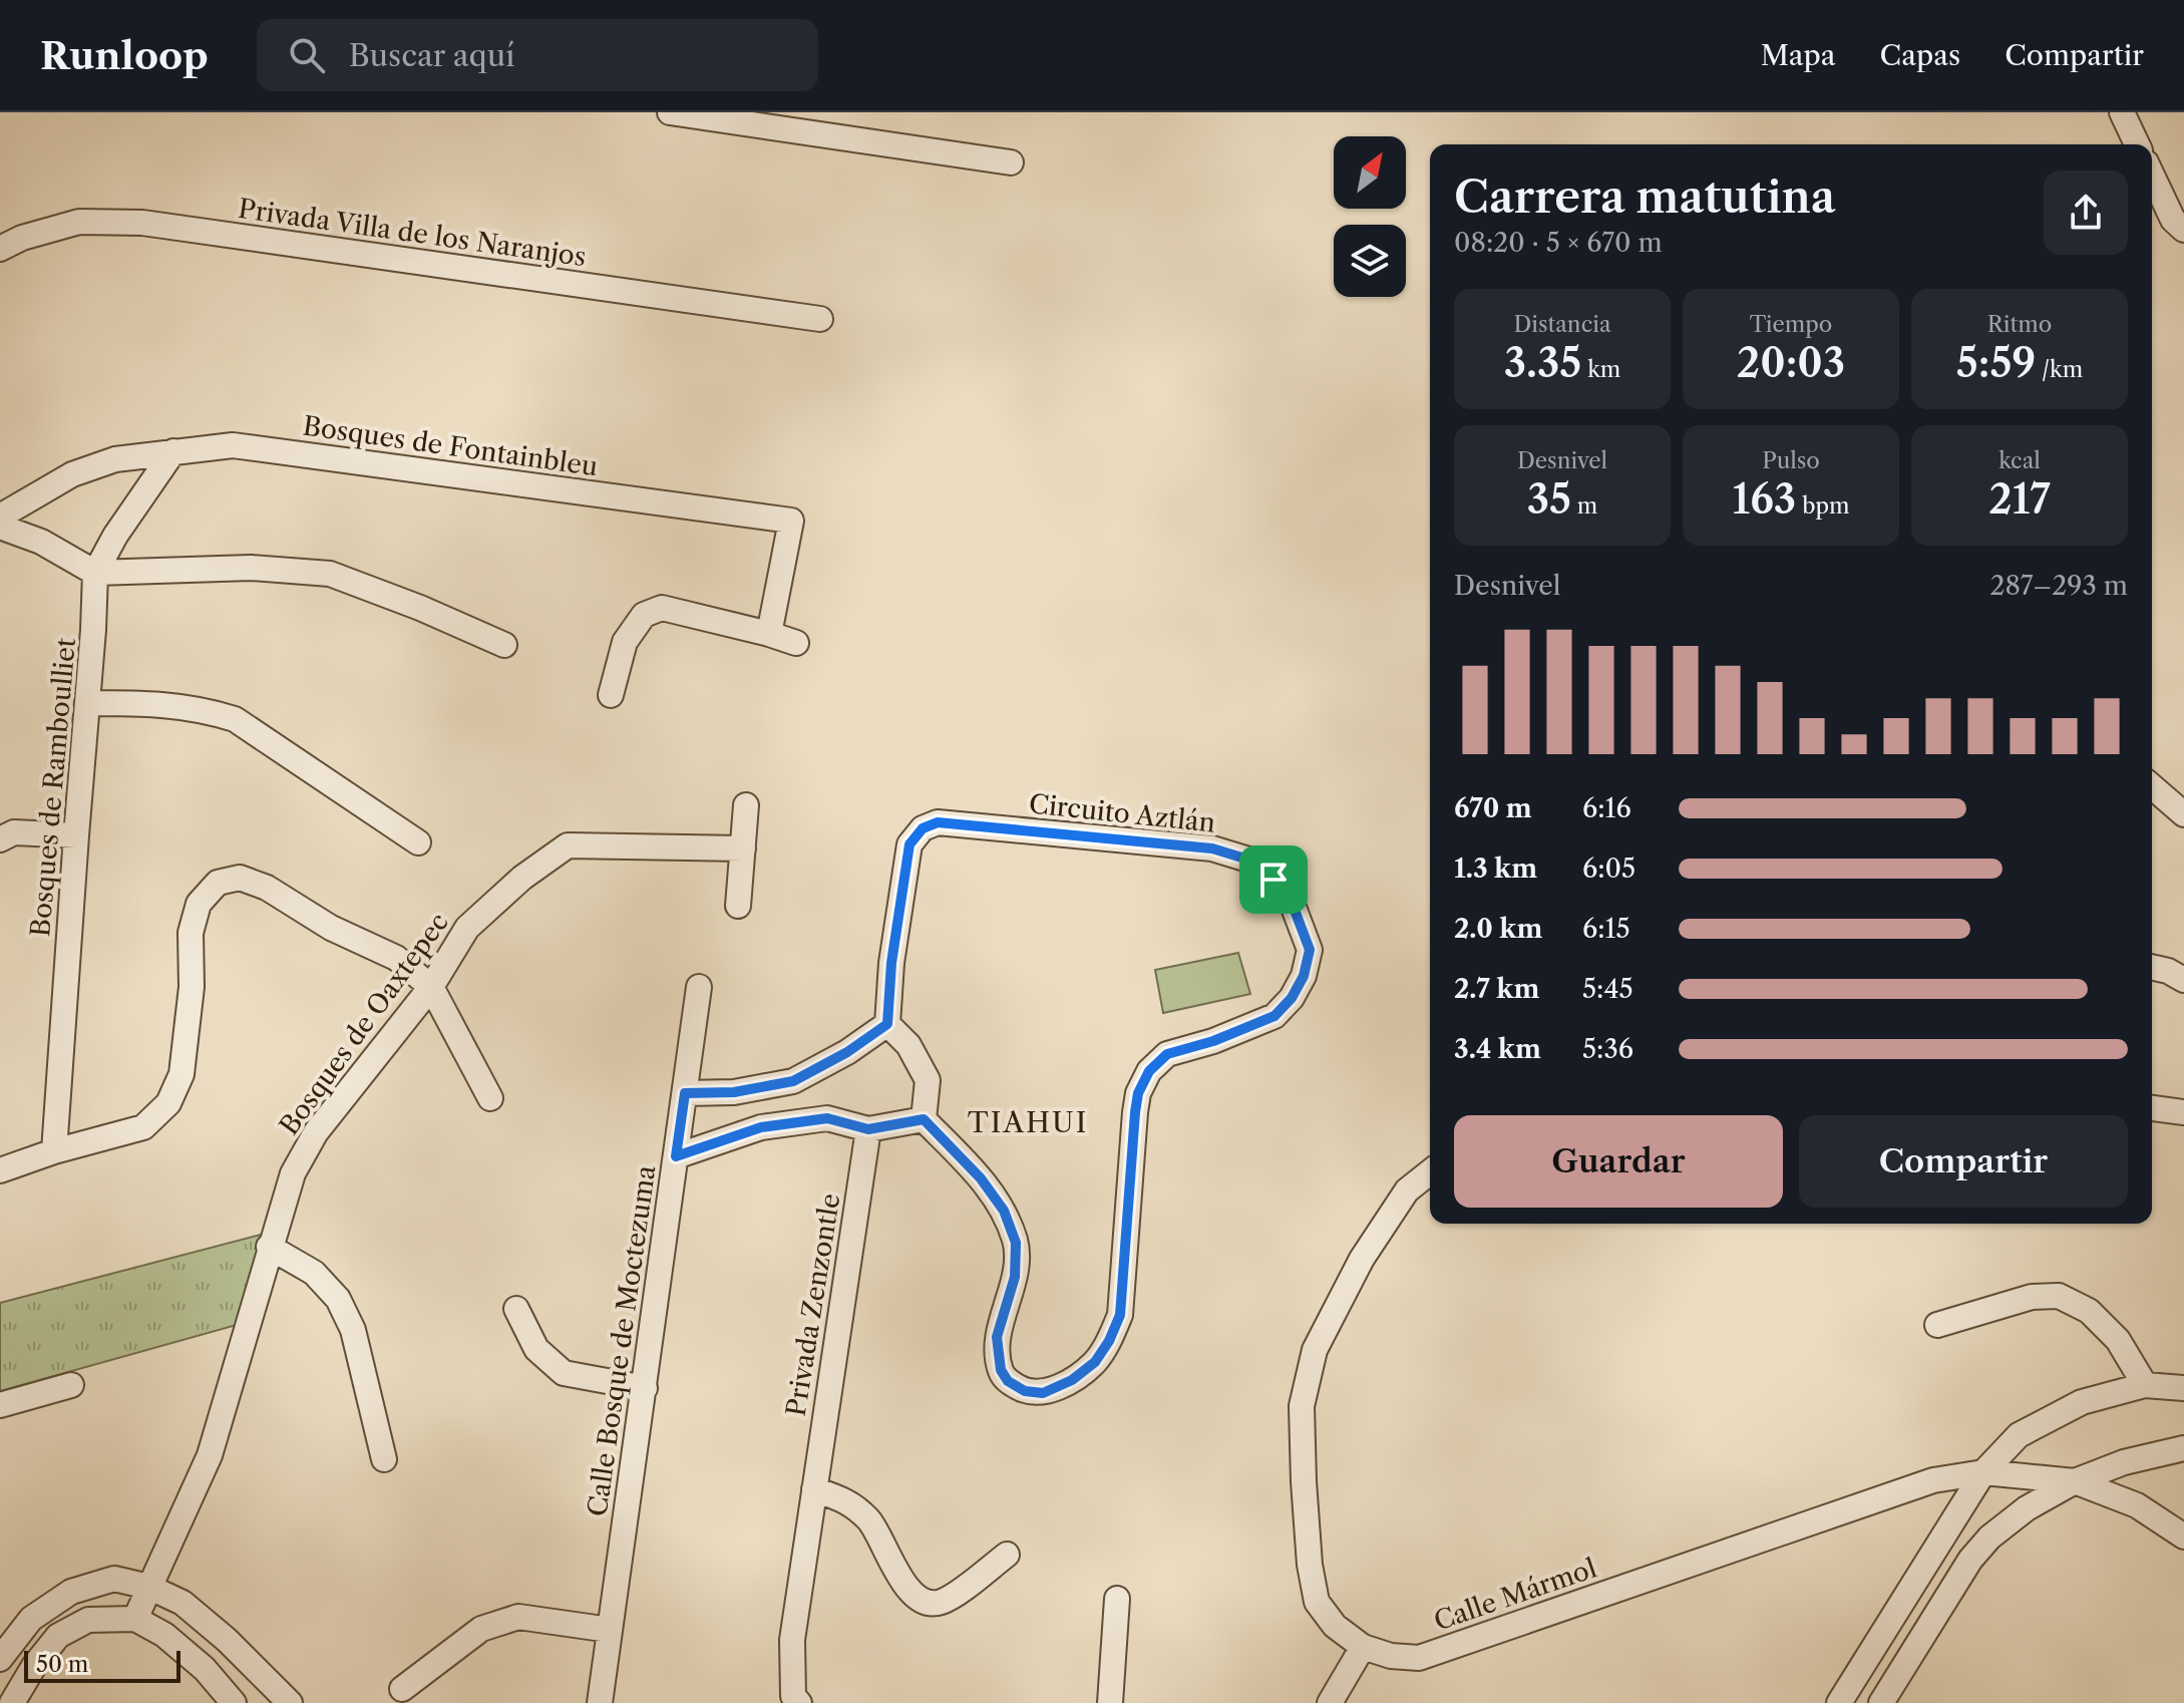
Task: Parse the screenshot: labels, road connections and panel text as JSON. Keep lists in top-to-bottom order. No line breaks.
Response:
{"streets":{"street":["Privada Villa de los Naranjos","Bosques de Fontainbleu","Bosques de Ramboulliet","Circuito Aztlán","Bosques de Oaxtepec","Privada Zenzontle","Calle Bosque de Moctezuma","Calle Mármol"]},"crossings":[["Bosques de Fontainbleu","Bosques de Ramboulliet"]],"districts":["TIAHUI"],"scale_bar":"50 m","north":"top right","page":{"header":"Runloop","search":"Buscar aquí","nav":["Mapa","Capas","Compartir"],"heading":["Carrera matutina","08:20 · 5 × 670 m"],"stats":[["Distancia","3.35 km"],["Tiempo","20:03"],["Ritmo","5:59 /km"],["Desnivel","35 m"],["Pulso","163 bpm"],["kcal","217"]],"chart":["Desnivel","287–293 m"],"list":[{"name":"670 m","note":"6:16"},{"name":"1.3 km","note":"6:05"},{"name":"2.0 km","note":"6:15"},{"name":"2.7 km","note":"5:45"},{"name":"3.4 km","note":"5:36"}],"buttons":["Guardar","Compartir"],"scale":"50 m"}}
